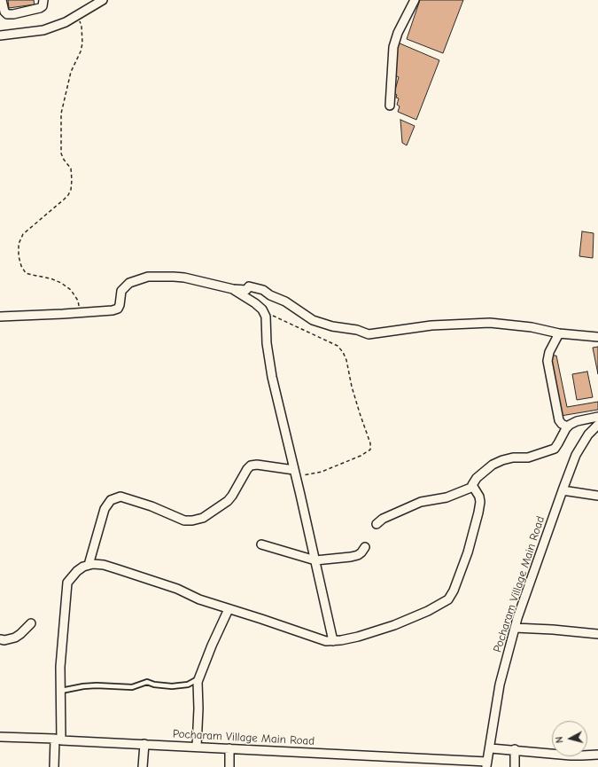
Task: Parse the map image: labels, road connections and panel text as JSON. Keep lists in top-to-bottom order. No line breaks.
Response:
{"streets":{"street":["Pocharam Village Main Road"]},"north":"left"}
